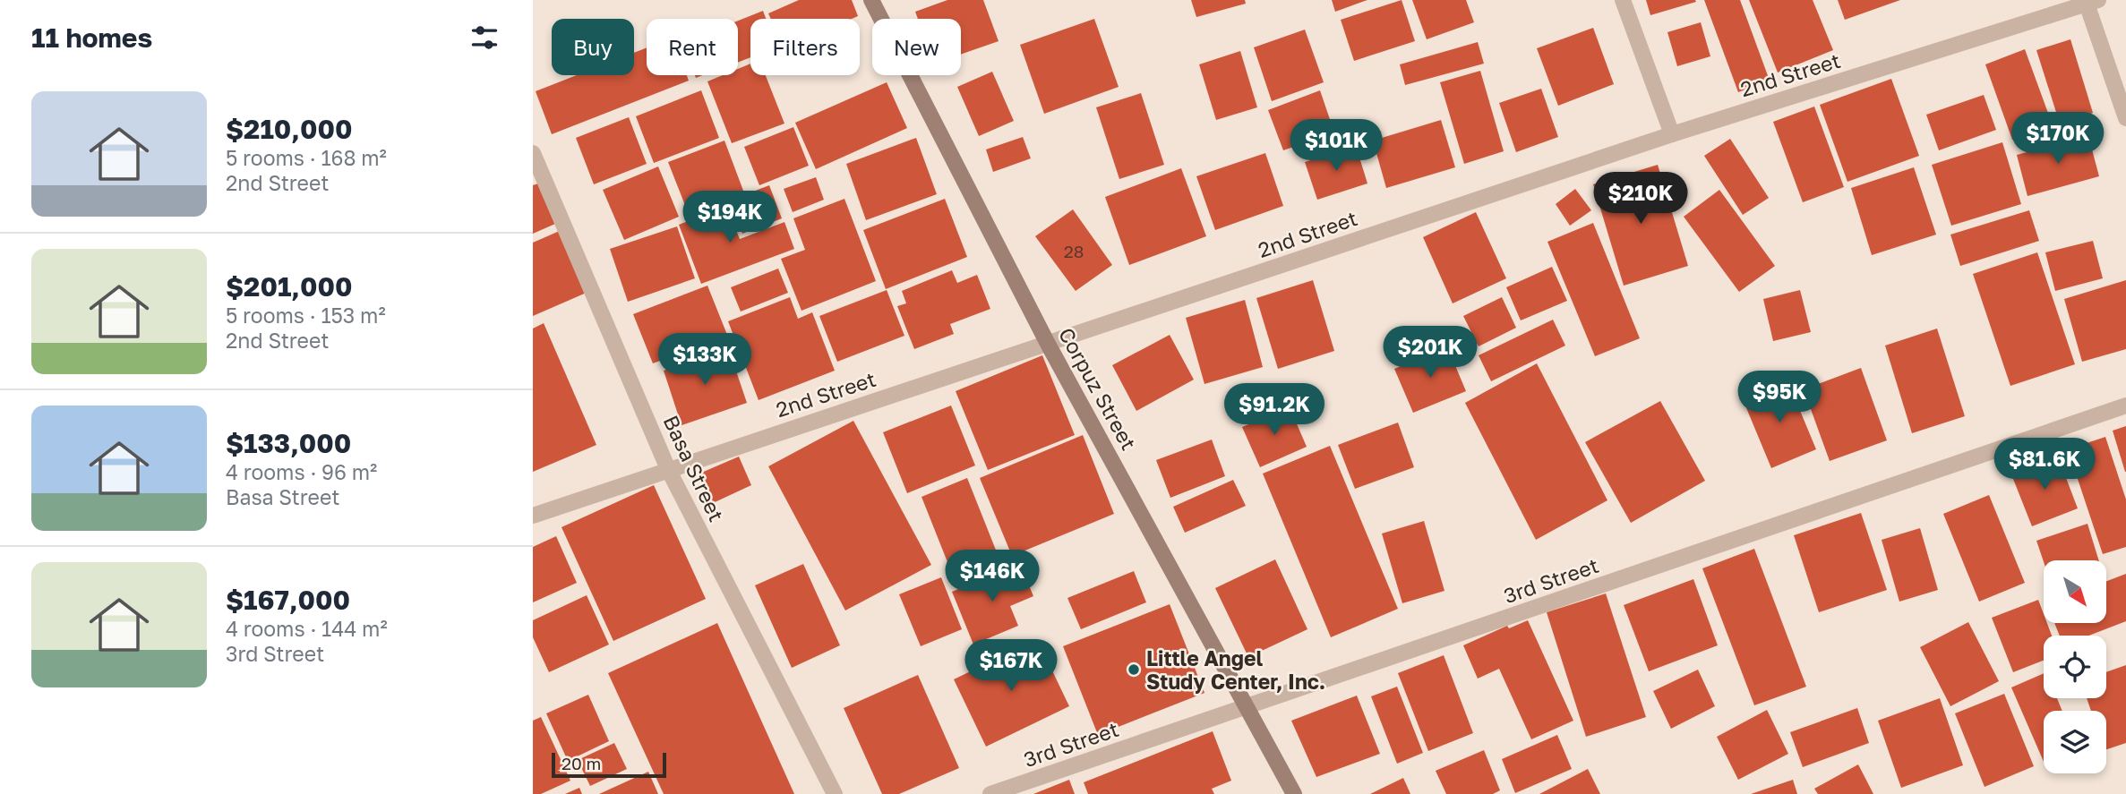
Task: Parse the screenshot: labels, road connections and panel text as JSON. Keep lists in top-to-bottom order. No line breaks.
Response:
{"streets":{"street":["2nd Street","Corpuz Street","Basa Street","3rd Street"]},"crossings":[["2nd Street","Corpuz Street"],["2nd Street","Basa Street"],["Corpuz Street","3rd Street"]],"places":["Little Angel Study Center, Inc."],"house_numbers":["28"],"scale_bar":"20 m","north":"bottom right","page":{"heading":"11 homes","chip":["Buy","Rent","Filters","New"],"list":[{"name":"$210,000","note":"5 rooms · 168 m² · 2nd Street"},{"name":"$201,000","note":"5 rooms · 153 m² · 2nd Street"},{"name":"$133,000","note":"4 rooms · 96 m² · Basa Street"},{"name":"$167,000","note":"4 rooms · 144 m² · 3rd Street"}],"price":["$170K","$101K","$210K","$194K","$201K","$133K","$95K","$91.2K","$81.6K","$146K","$167K"],"scale":"20 m"}}
